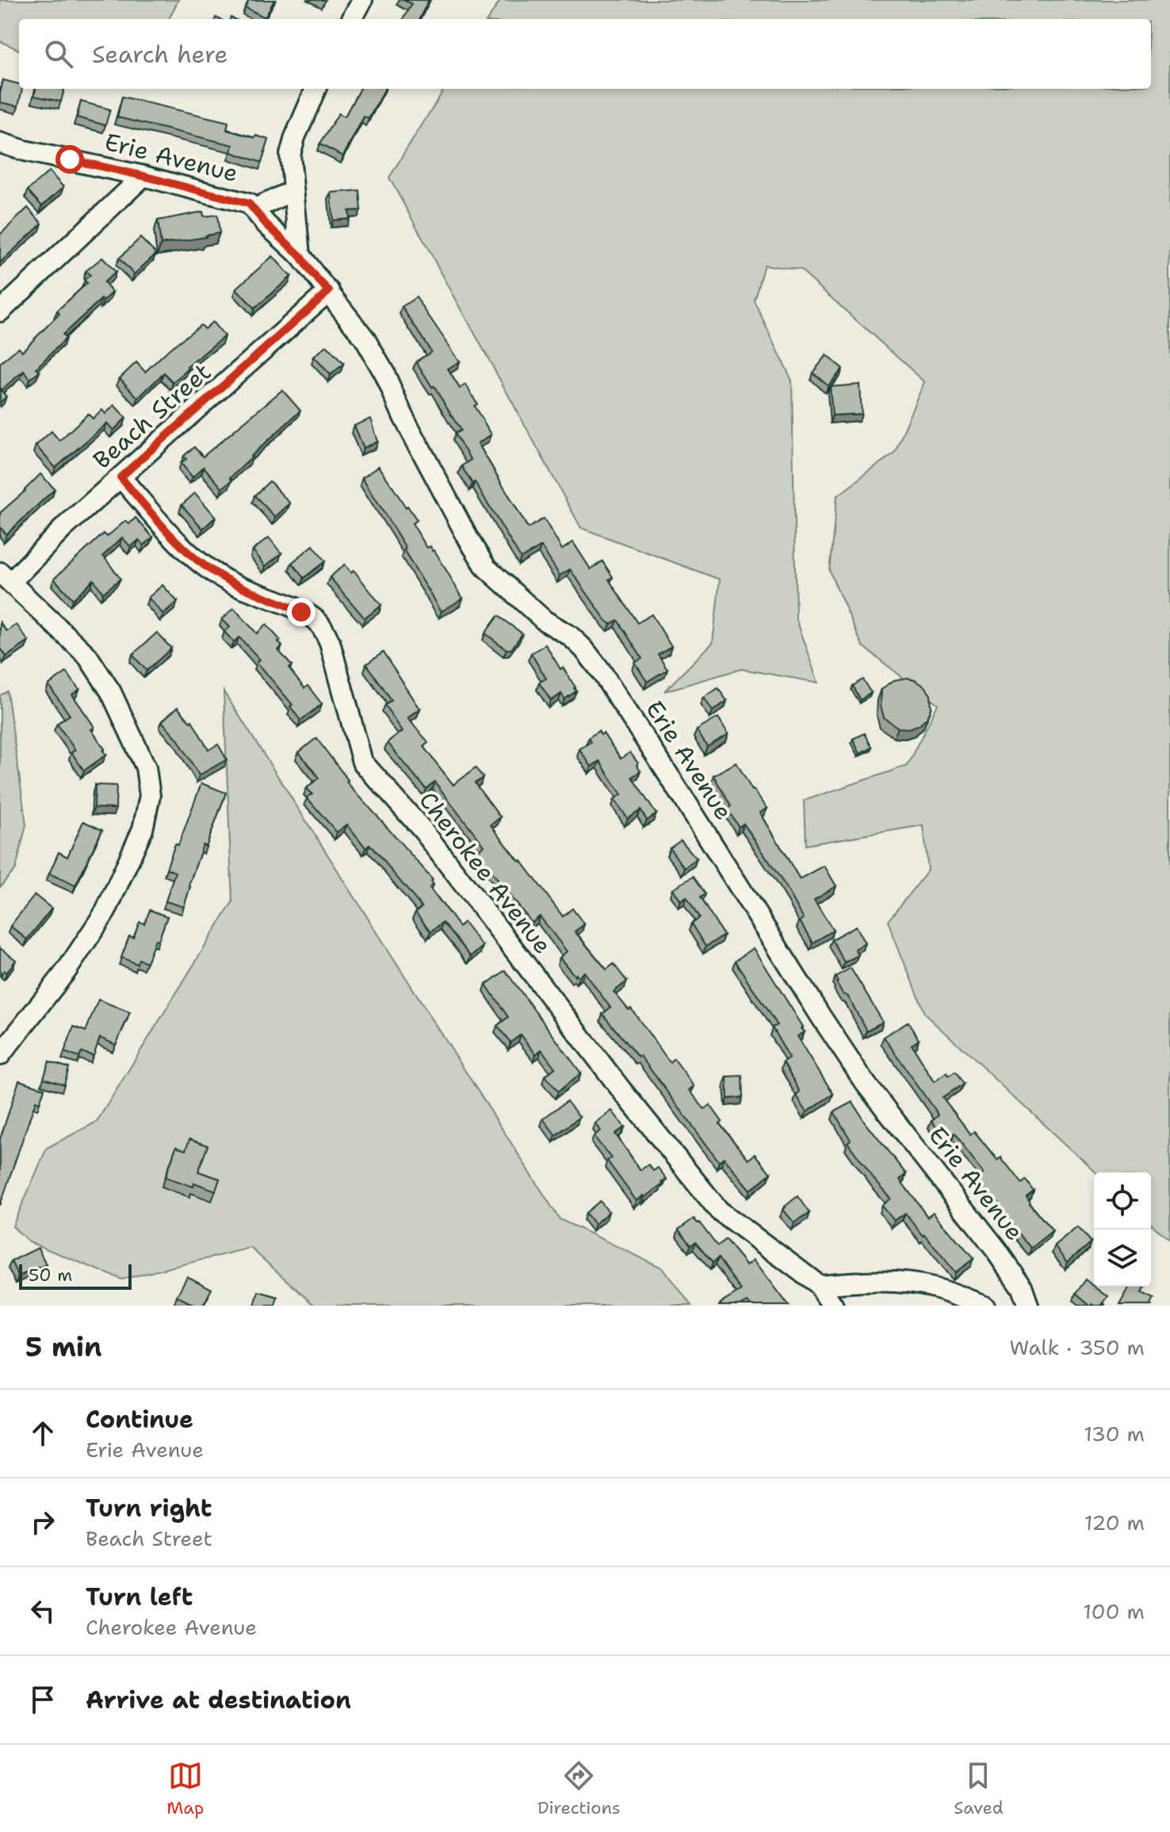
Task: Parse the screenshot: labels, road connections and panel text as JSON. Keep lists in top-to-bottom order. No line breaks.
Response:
{"streets":{"street":["Erie Avenue","Beach Street","Cherokee Avenue"]},"crossings":[["Erie Avenue","Beach Street"],["Beach Street","Cherokee Avenue"]],"scale_bar":"50 m","page":{"search":"Search here","scale":"50 m","heading":["5 min","Walk · 350 m"],"list":[["Continue","Erie Avenue","130 m"],["Turn right","Beach Street","120 m"],["Turn left","Cherokee Avenue","100 m"],"Arrive at destination"],"nav":["Map","Directions","Saved"]}}
